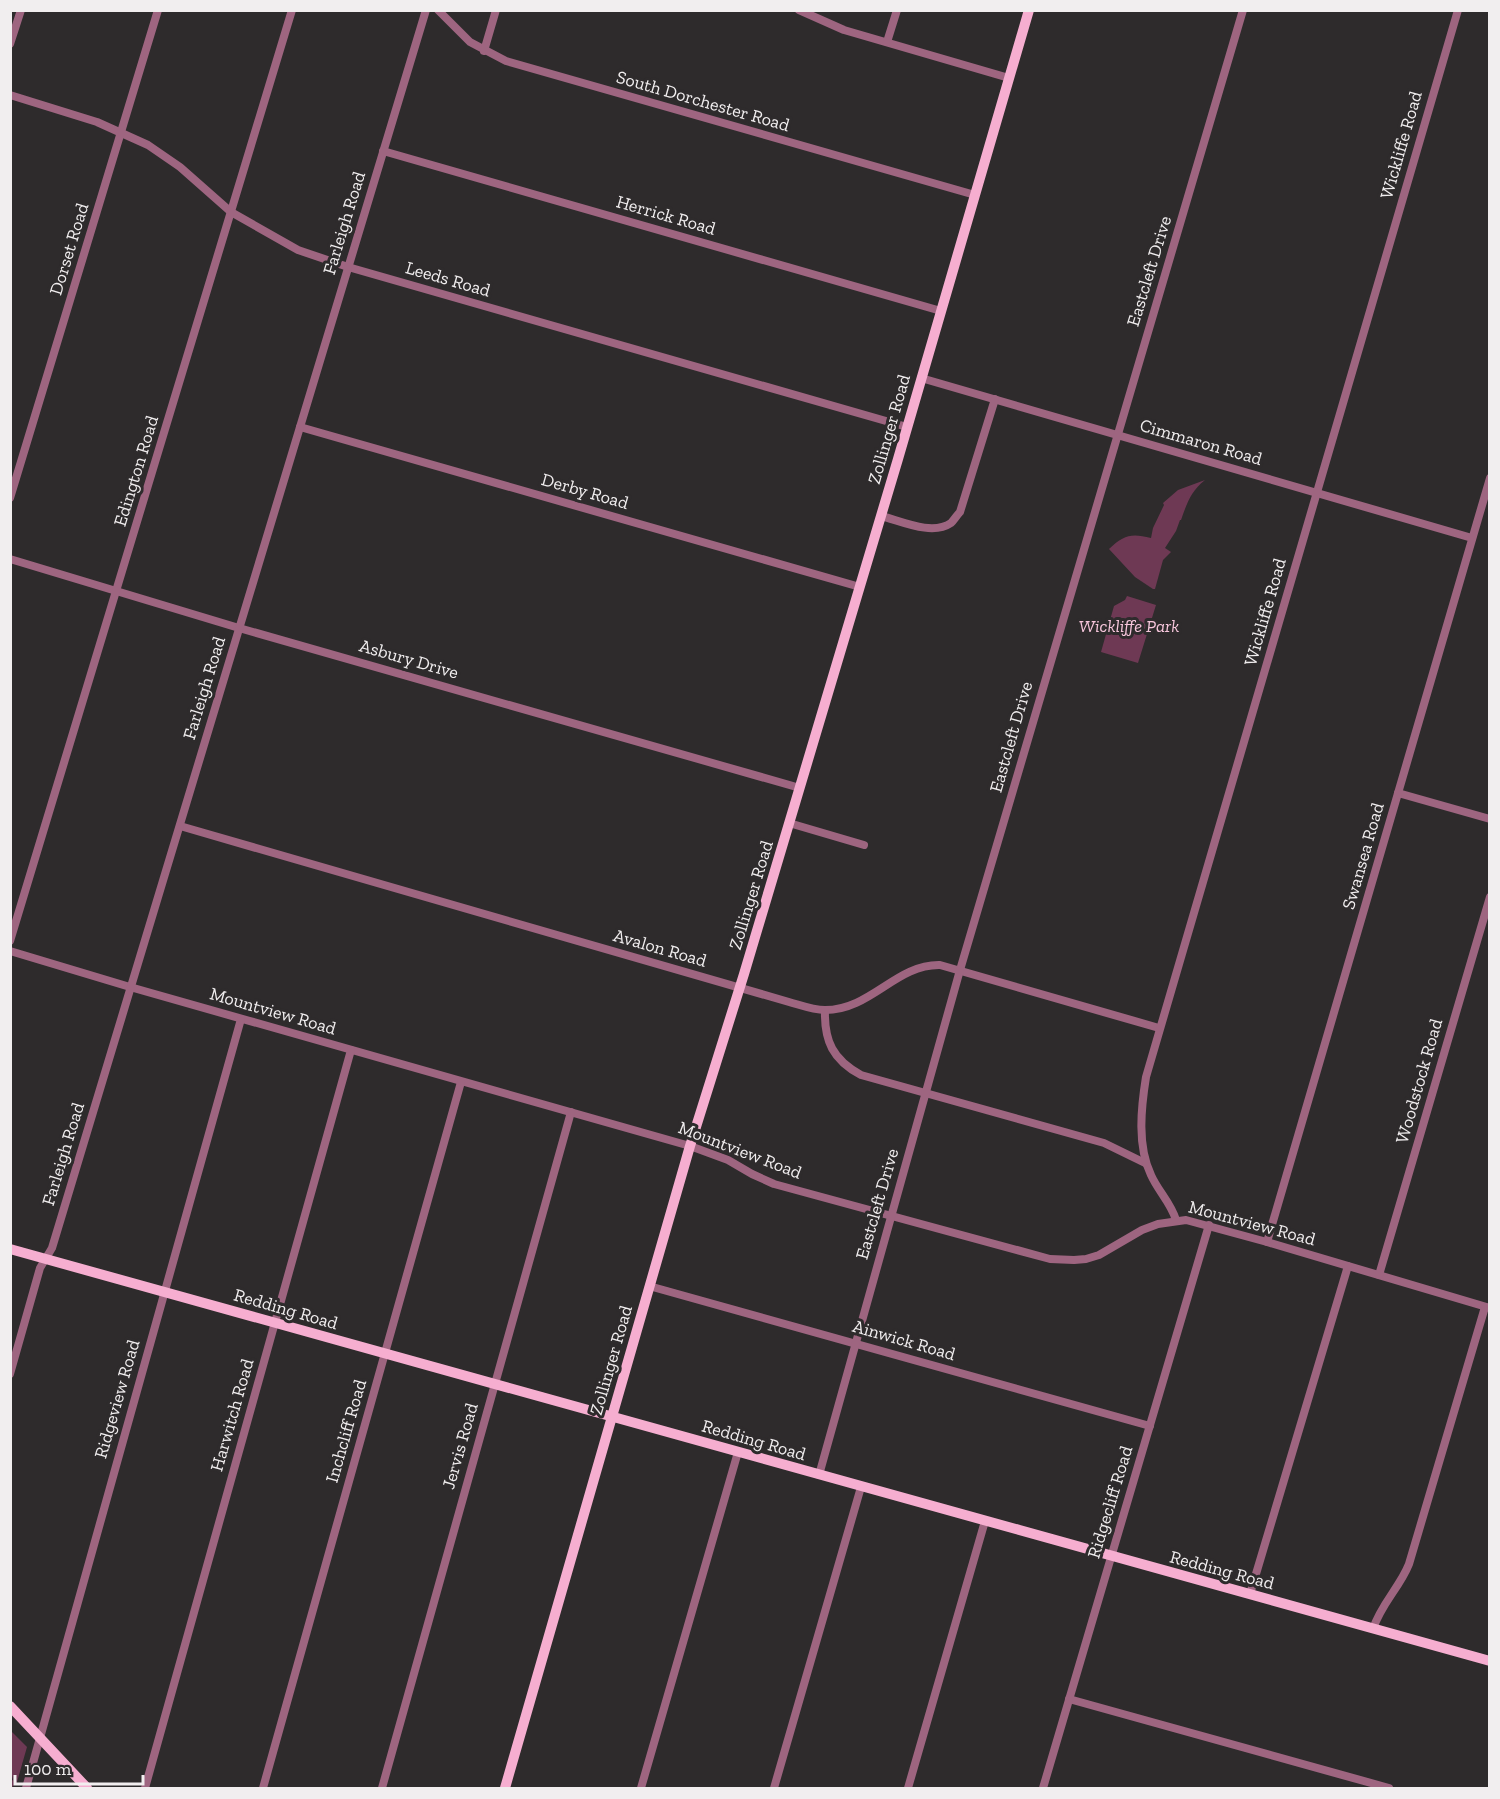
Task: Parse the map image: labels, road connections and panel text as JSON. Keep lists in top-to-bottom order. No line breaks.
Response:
{"streets":{"main road":["Zollinger Road","Redding Road"],"street":["South Dorchester Road","Wickliffe Road","Herrick Road","Farleigh Road","Dorset Road","Eastcleft Drive","Leeds Road","Cimmaron Road","Edington Road","Derby Road","Asbury Drive","Swansea Road","Avalon Road","Mountview Road","Woodstock Road","Ainwick Road","Ridgeview Road","Harwitch Road","Inchcliff Road","Jervis Road","Ridgecliff Road"]},"crossings":[["South Dorchester Road","Zollinger Road"],["Wickliffe Road","Cimmaron Road"],["Wickliffe Road","Avalon Road"],["Wickliffe Road","Mountview Road"],["Herrick Road","Farleigh Road"],["Herrick Road","Zollinger Road"],["Farleigh Road","Leeds Road"],["Farleigh Road","Derby Road"],["Farleigh Road","Asbury Drive"],["Farleigh Road","Avalon Road"],["Farleigh Road","Mountview Road"],["Farleigh Road","Redding Road"],["Dorset Road","Leeds Road"],["Eastcleft Drive","Cimmaron Road"],["Eastcleft Drive","Avalon Road"],["Eastcleft Drive","Mountview Road"],["Eastcleft Drive","Redding Road"],["Eastcleft Drive","Ainwick Road"],["Leeds Road","Zollinger Road"],["Leeds Road","Edington Road"],["Zollinger Road","Cimmaron Road"],["Zollinger Road","Derby Road"],["Zollinger Road","Asbury Drive"],["Zollinger Road","Avalon Road"],["Zollinger Road","Mountview Road"],["Zollinger Road","Redding Road"],["Zollinger Road","Ainwick Road"],["Cimmaron Road","Swansea Road"],["Edington Road","Asbury Drive"],["Swansea Road","Mountview Road"],["Mountview Road","Woodstock Road"],["Mountview Road","Ridgeview Road"],["Mountview Road","Harwitch Road"],["Mountview Road","Inchcliff Road"],["Mountview Road","Jervis Road"],["Mountview Road","Ridgecliff Road"],["Redding Road","Ridgeview Road"],["Redding Road","Harwitch Road"],["Redding Road","Inchcliff Road"],["Redding Road","Jervis Road"],["Redding Road","Ridgecliff Road"],["Ainwick Road","Ridgecliff Road"]],"parks":["Wickliffe Park"],"scale_bar":"100 m"}
